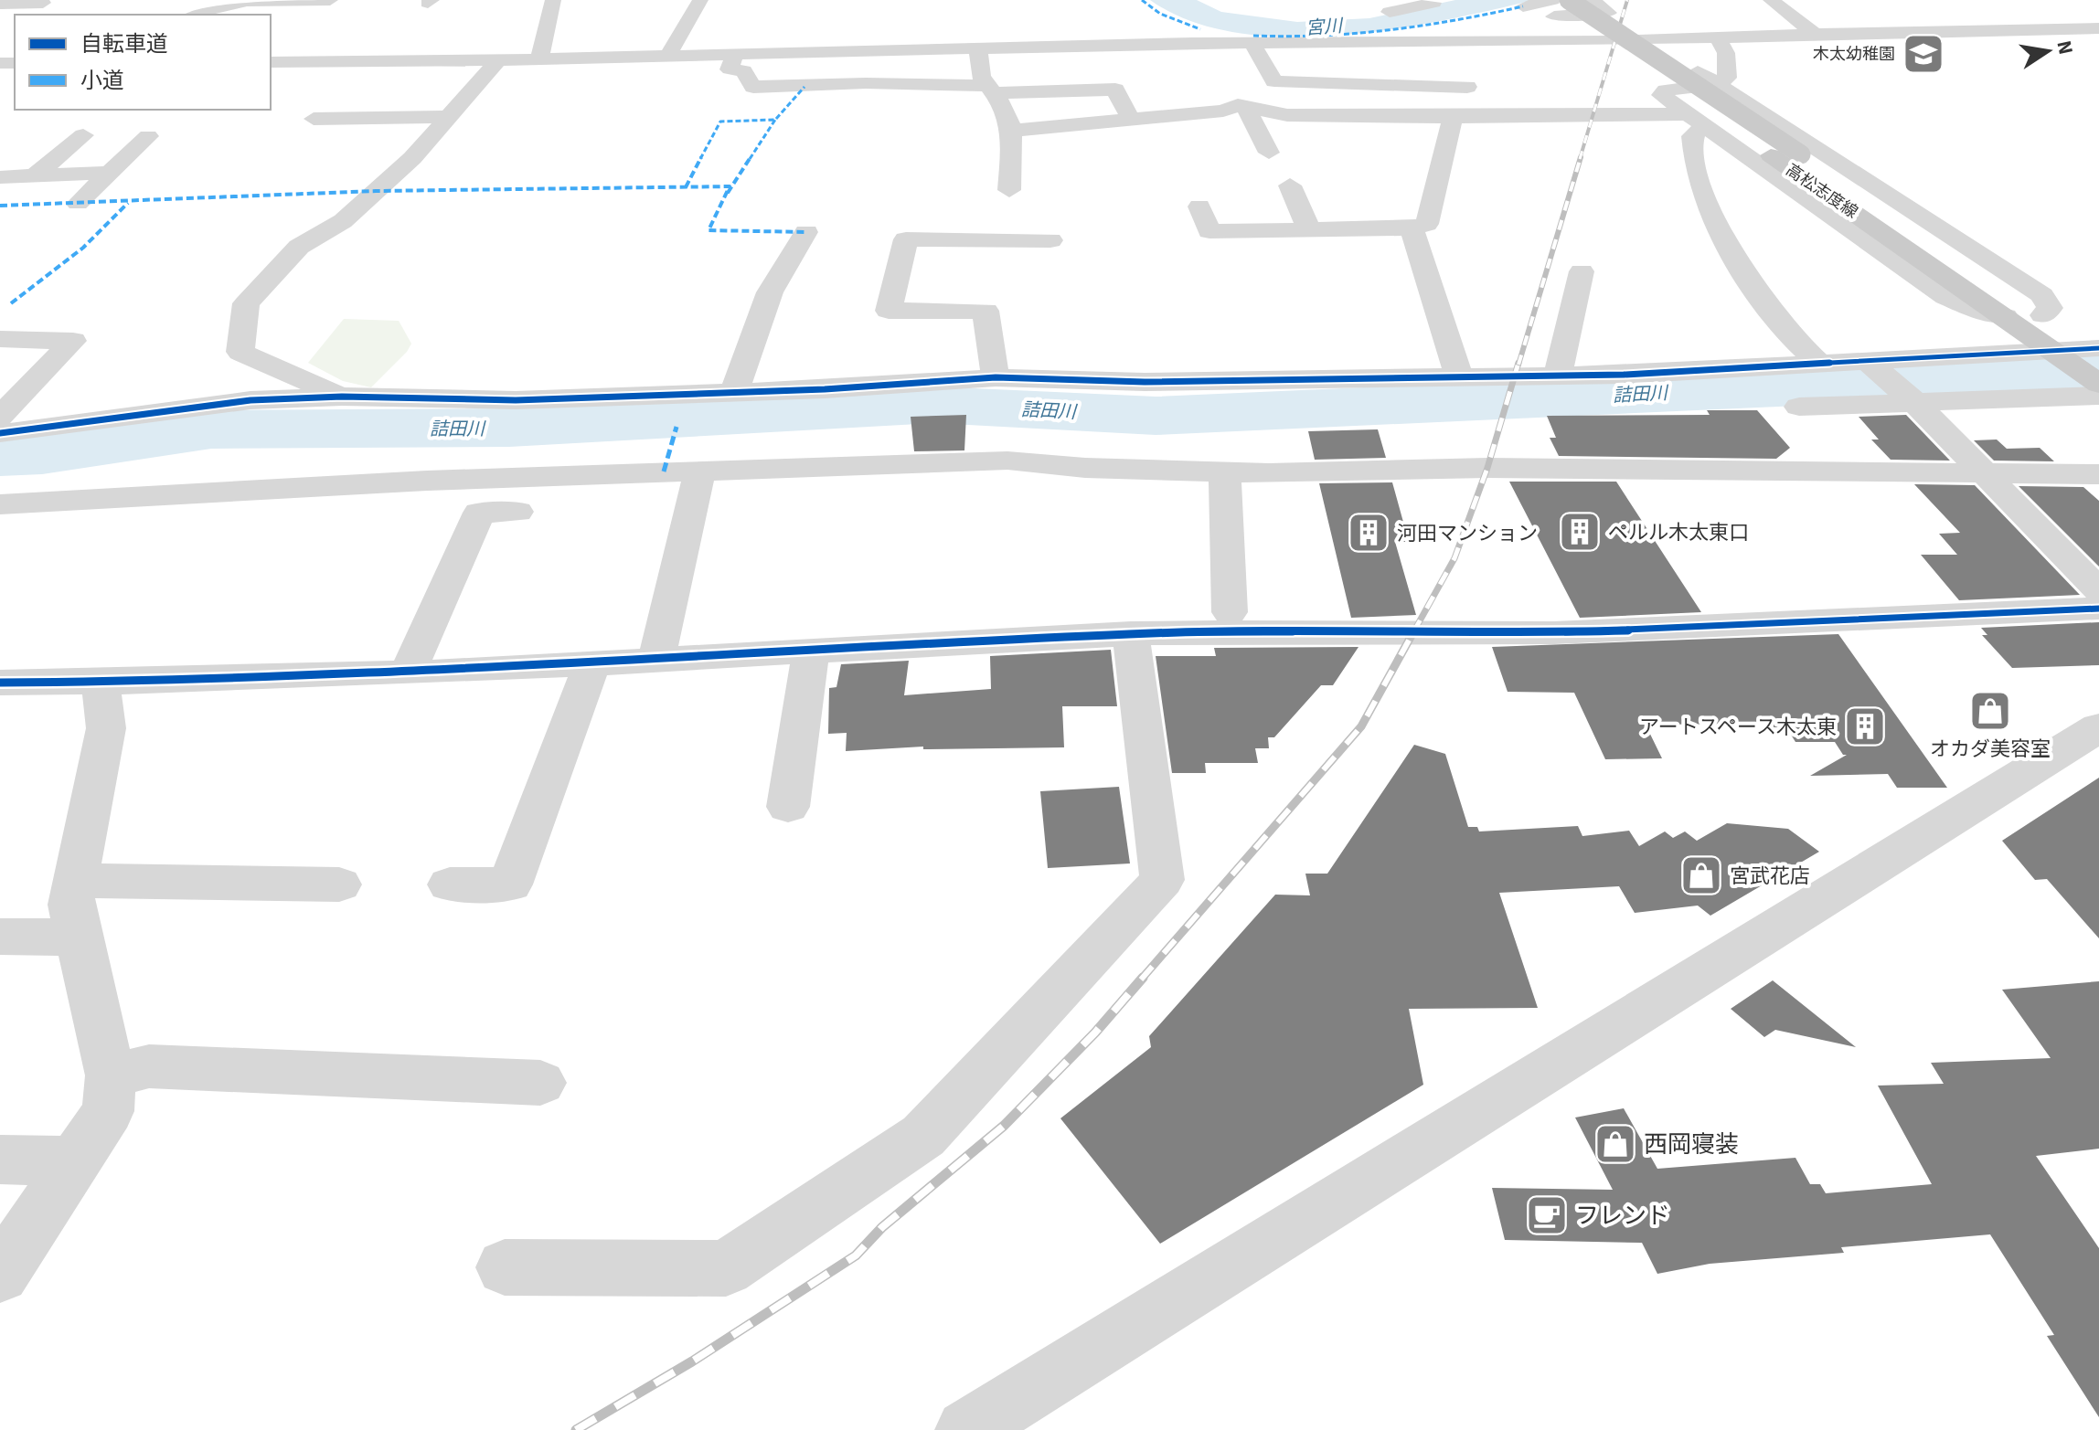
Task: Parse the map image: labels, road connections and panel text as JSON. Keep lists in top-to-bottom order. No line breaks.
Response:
{"streets":{"main road":["高松志度線"]},"water":["宮川","詰田川"],"places":{"school or university":["木太幼稚園"],"building":["ペルル木太東口","河田マンション","アートスペース木太東"],"shop":["オカダ美容室","宮武花店","西岡寝装"],"cafe":["フレンド"]},"legend":["自転車道","小道"],"north":"right"}
